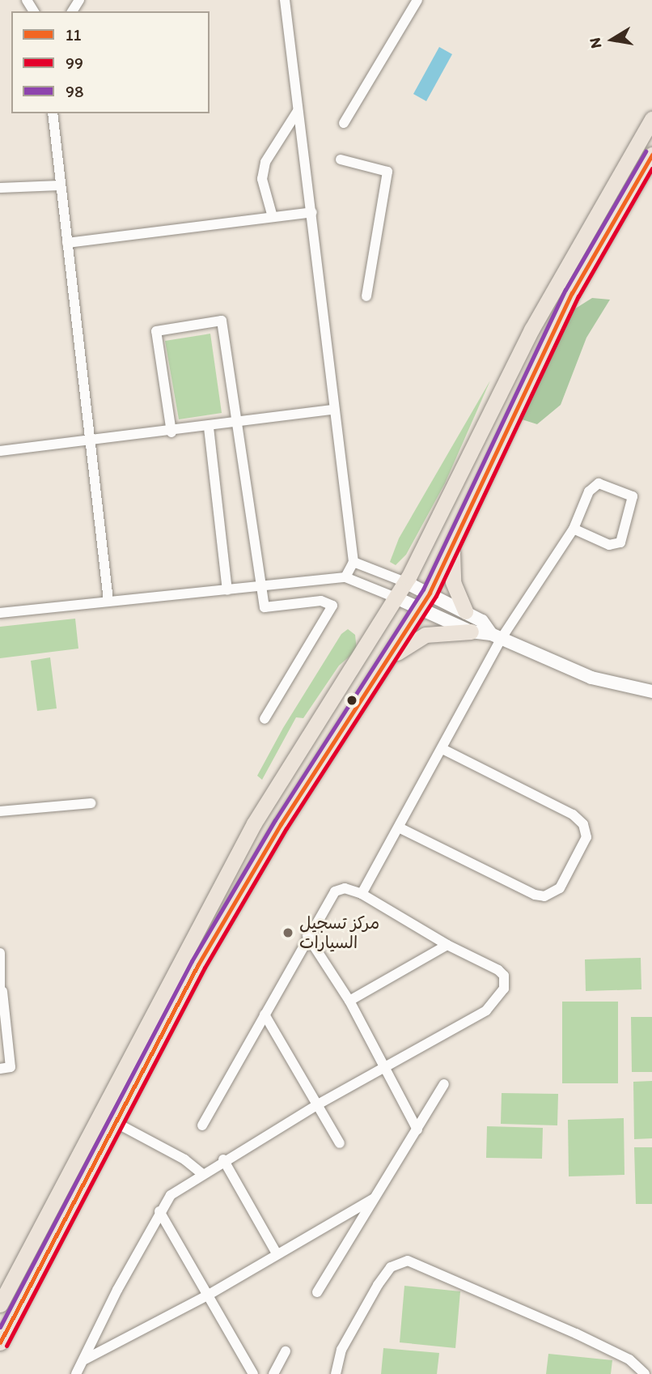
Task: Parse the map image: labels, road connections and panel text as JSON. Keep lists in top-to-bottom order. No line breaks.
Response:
{"places":["مركز تسجيل السيارات"],"lines":["transit line 98","transit line 11","transit line 99"],"legend":["11","99","98"],"north":"left"}
